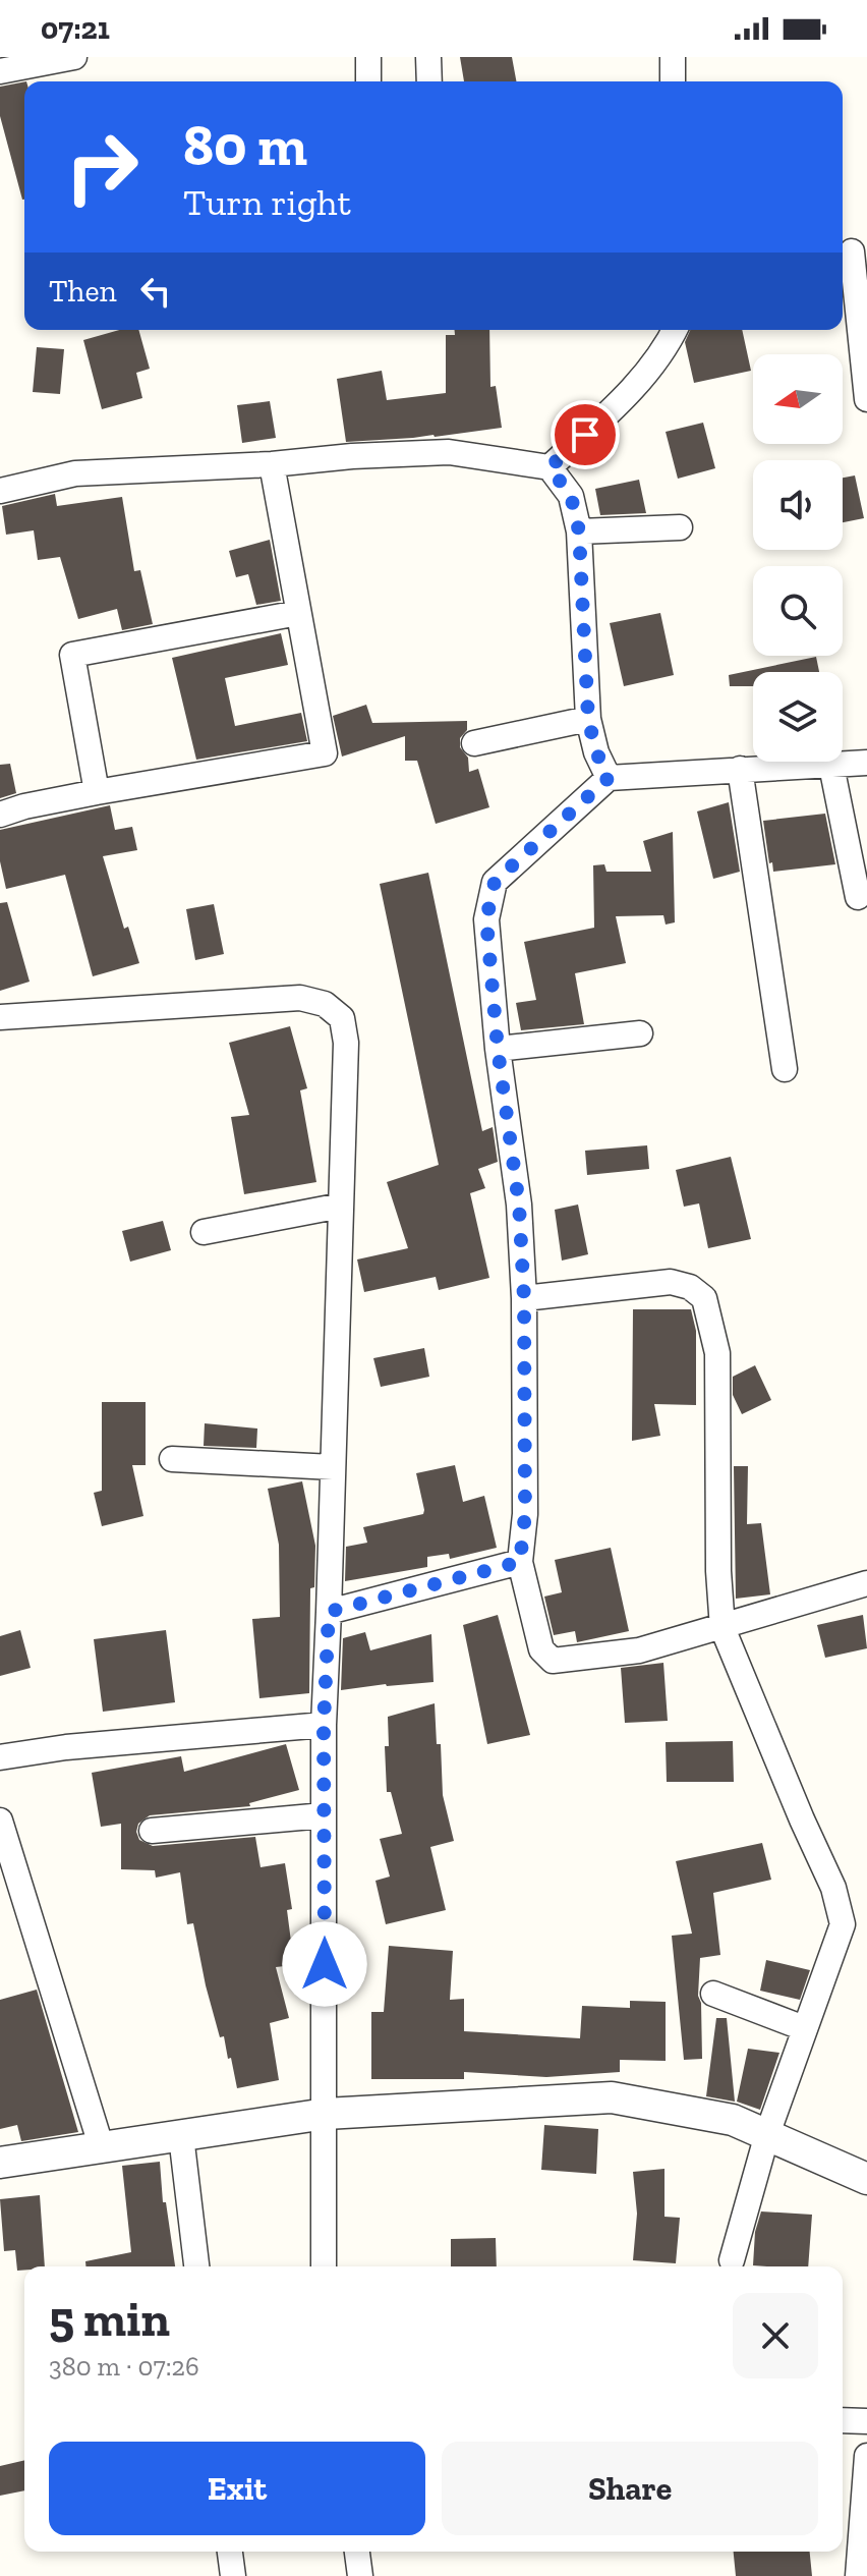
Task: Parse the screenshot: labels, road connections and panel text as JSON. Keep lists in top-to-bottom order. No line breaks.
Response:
{"north":"left","page":{"status":"07:21","turn":["80 m","Turn right"],"then":"Then","heading":["5 min","380 m · 07:26"],"buttons":["Exit","Share"]}}
